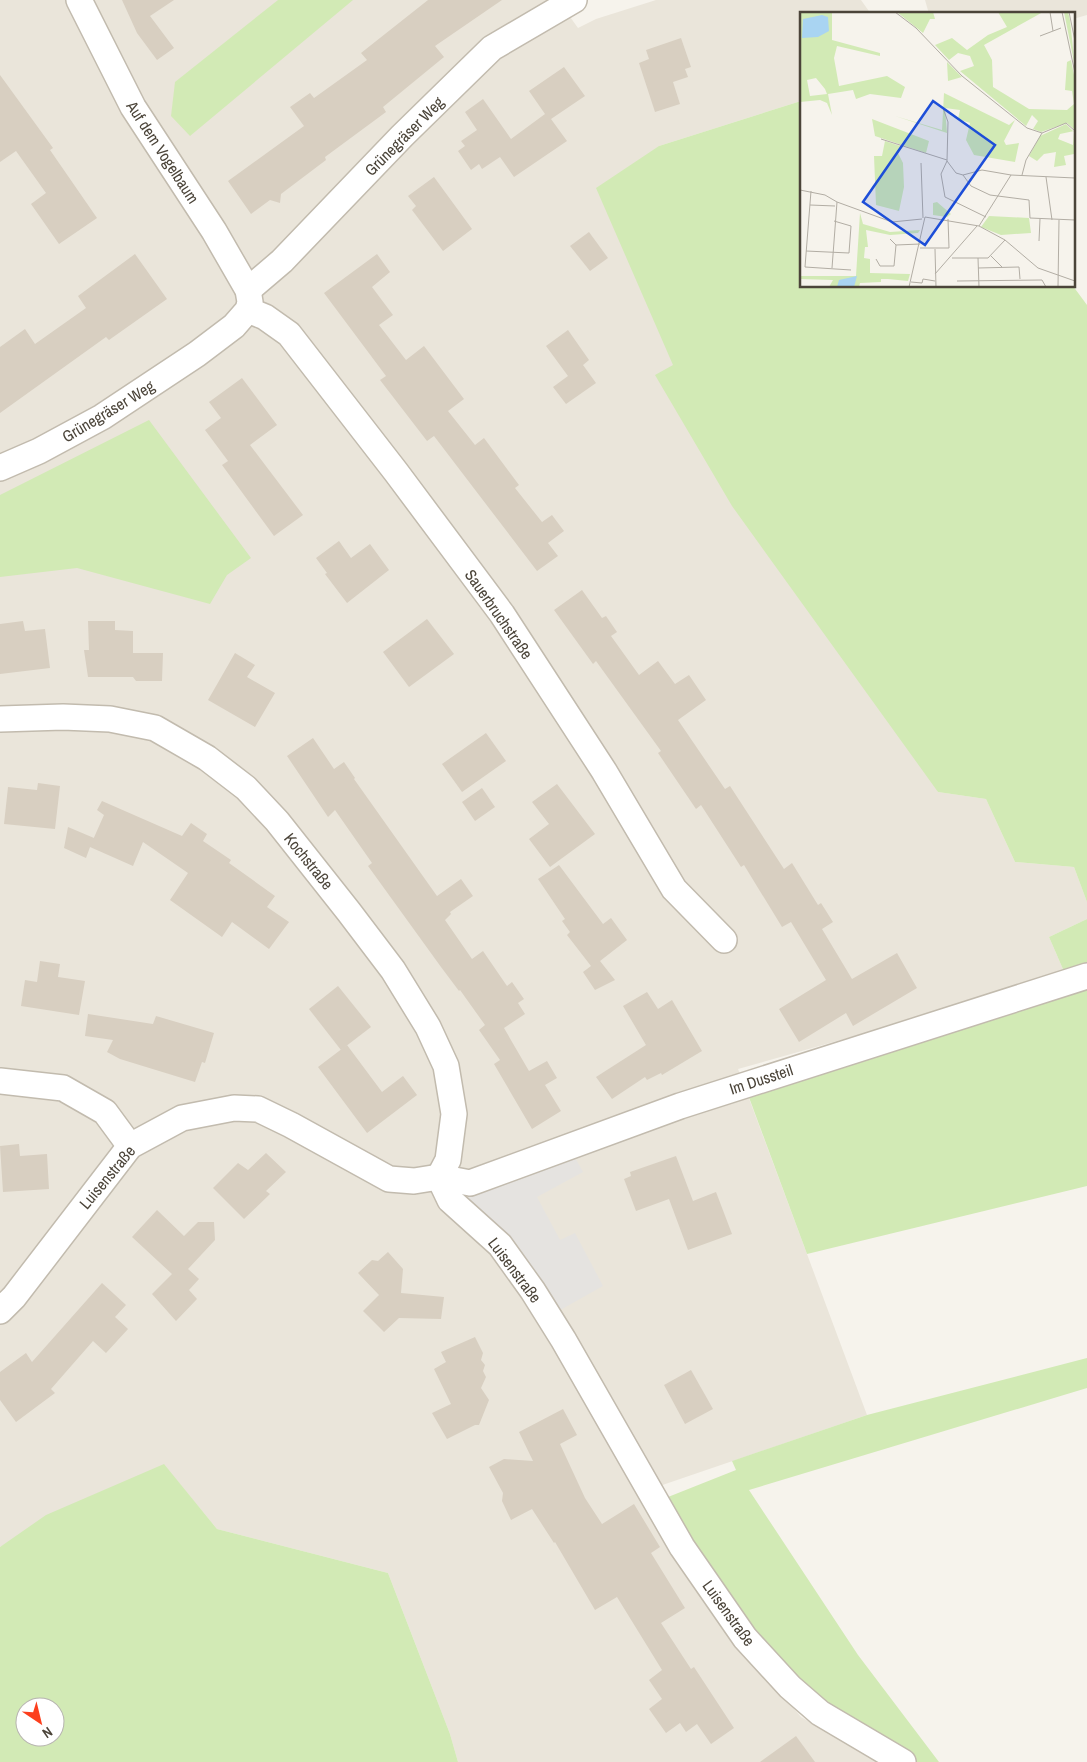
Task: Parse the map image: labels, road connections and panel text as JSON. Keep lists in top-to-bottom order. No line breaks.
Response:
{"streets":{"street":["Grünegräser Weg","Auf dem Vogelbaum","Sauerbruchstraße","Kochstraße","Im Dussteil","Luisenstraße"]},"crossings":[["Grünegräser Weg","Auf dem Vogelbaum"],["Grünegräser Weg","Sauerbruchstraße"],["Auf dem Vogelbaum","Sauerbruchstraße"],["Kochstraße","Im Dussteil"],["Kochstraße","Luisenstraße"],["Im Dussteil","Luisenstraße"]],"north":"bottom right"}
